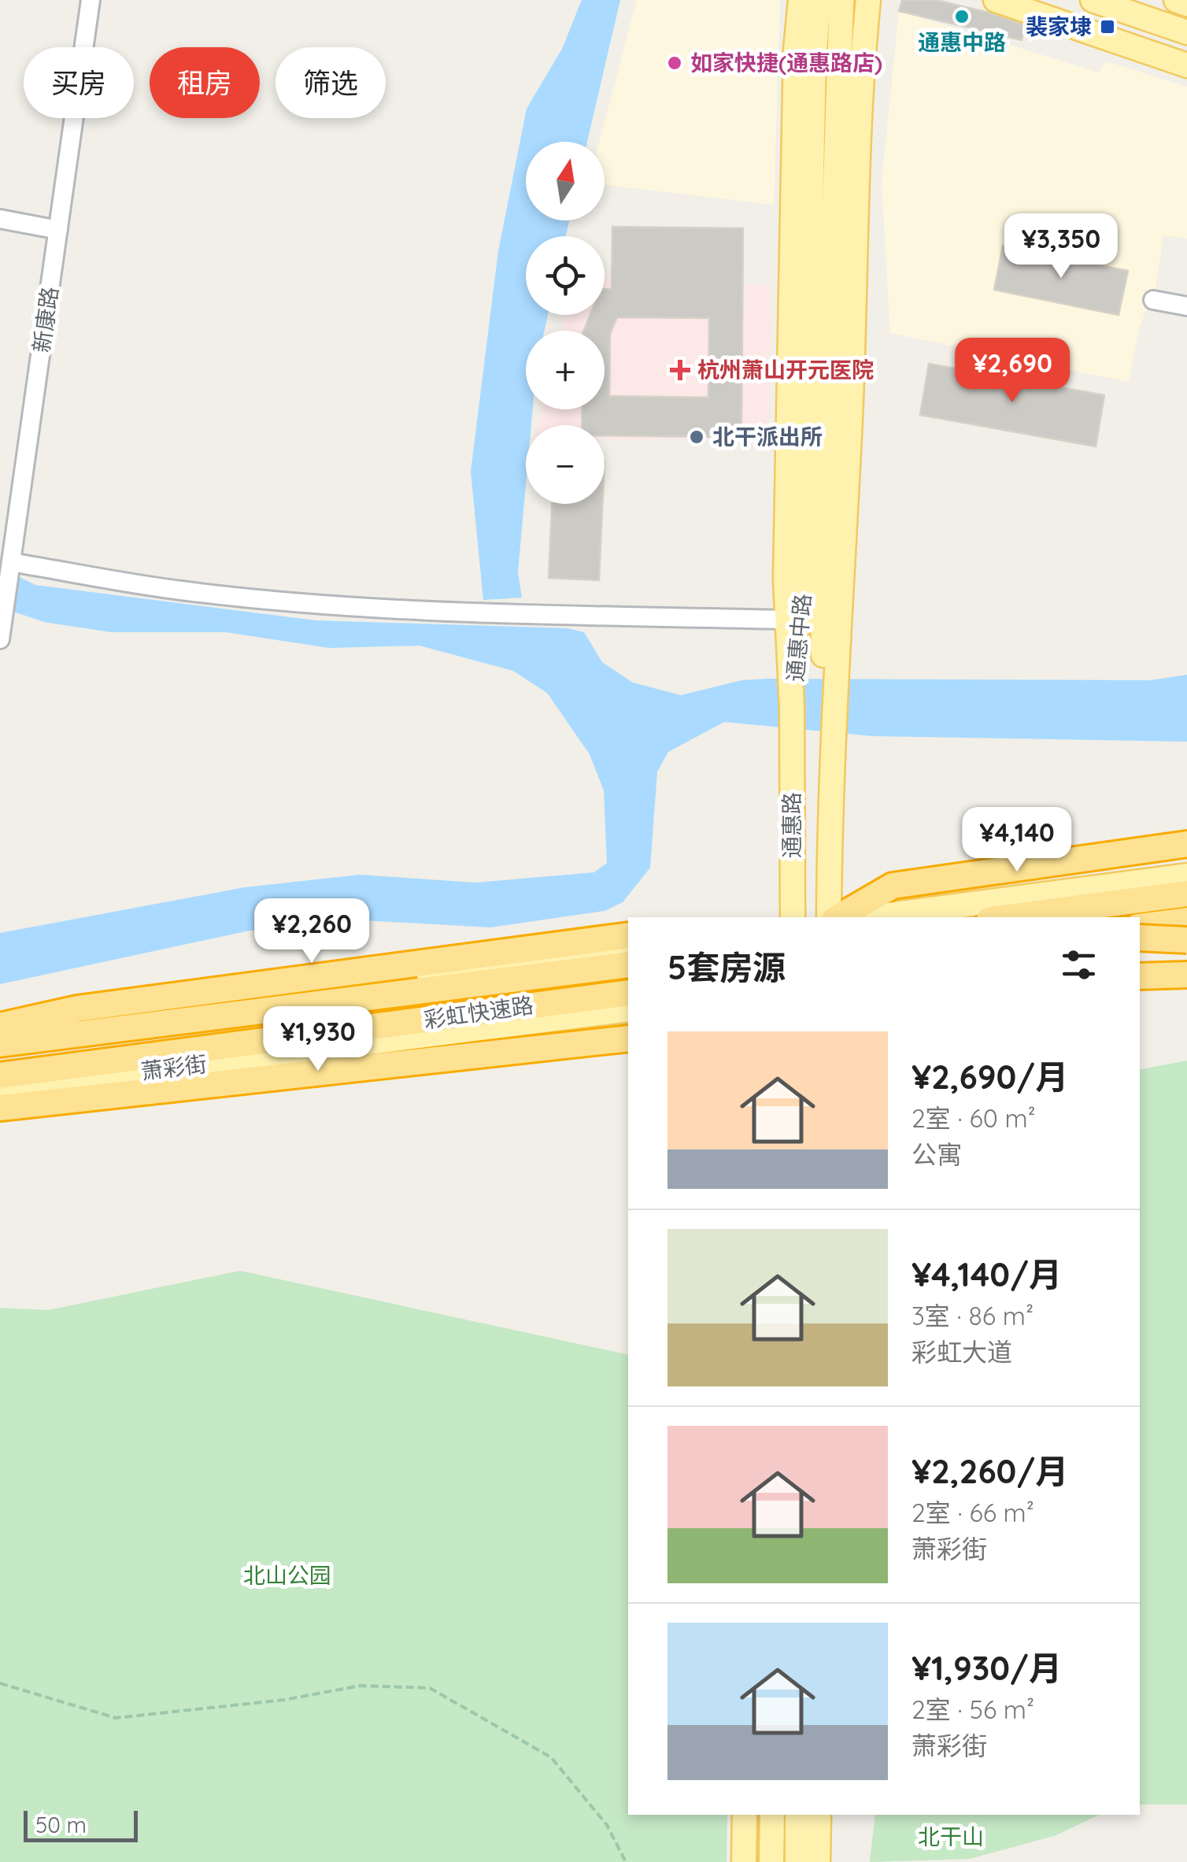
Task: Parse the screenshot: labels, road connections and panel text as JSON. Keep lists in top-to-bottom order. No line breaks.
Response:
{"streets":{"highway":["彩虹快速路"],"main road":["通惠中路","通惠路","萧彩街"],"street":["新康路"]},"crossings":[["通惠中路","通惠路"]],"parks":["北山公园","北干山"],"places":{"other":["通惠中路","如家快捷(通惠路店)","北干派出所"],"transit":["裴家埭"],"health":["杭州萧山开元医院"]},"scale_bar":"50 m","north":"top","page":{"chip":["买房","租房","筛选"],"map_buttons":["+","−"],"price":["¥3,350","¥2,690","¥4,140","¥2,260","¥1,930"],"heading":"5套房源","list":[{"name":"¥2,690/月","note":"2室 · 60 m² · 公寓"},{"name":"¥4,140/月","note":"3室 · 86 m² · 彩虹大道"},{"name":"¥2,260/月","note":"2室 · 66 m² · 萧彩街"},{"name":"¥1,930/月","note":"2室 · 56 m² · 萧彩街"}],"scale":"50 m"}}
